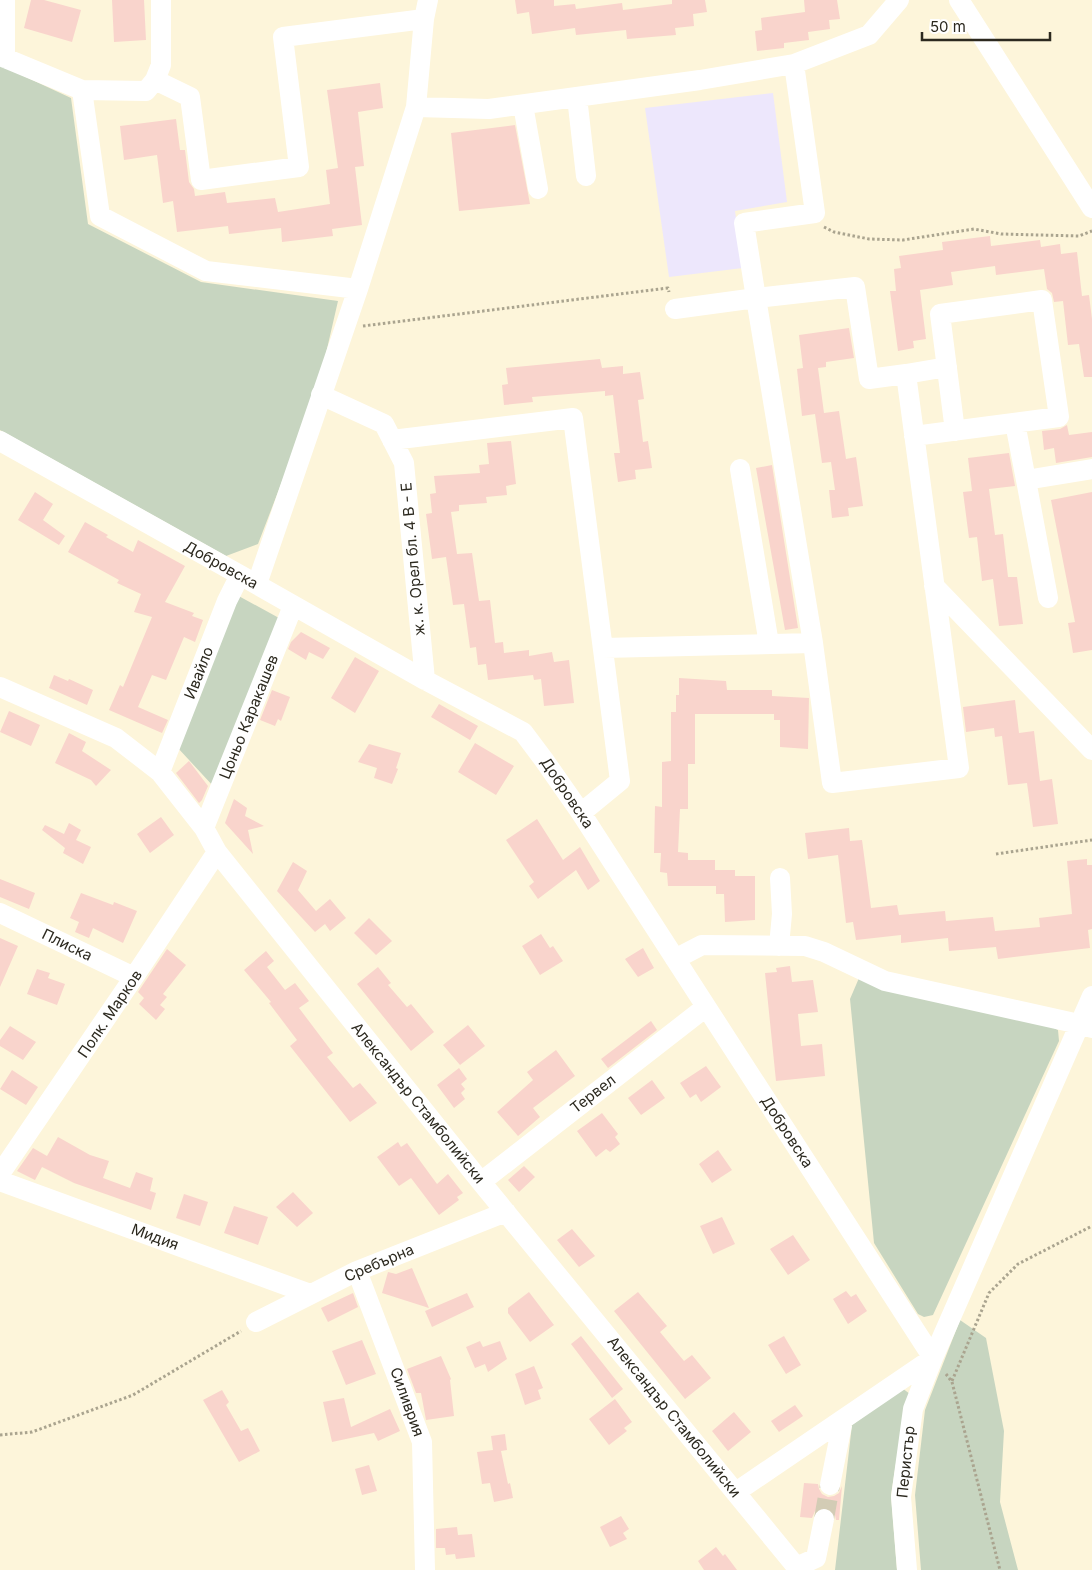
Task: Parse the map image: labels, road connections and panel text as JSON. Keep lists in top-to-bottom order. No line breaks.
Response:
{"streets":{"street":["ж. к. Орел бл. 4 В - Е","Добровска","Ивайло","Цоньо Каракашев","Плиска","Полк. Марков","Тервел","Александър Стамболийски","Мидия","Сребърна","Силиврия","Перистър"]},"crossings":[["ж. к. Орел бл. 4 В - Е","Добровска"],["ж. к. Орел бл. 4 В - Е","Ивайло"],["Добровска","Ивайло"],["Добровска","Цоньо Каракашев"],["Добровска","Тервел"],["Добровска","Перистър"],["Ивайло","Александър Стамболийски"],["Цоньо Каракашев","Александър Стамболийски"],["Плиска","Полк. Марков"],["Полк. Марков","Александър Стамболийски"],["Тервел","Александър Стамболийски"],["Александър Стамболийски","Сребърна"],["Мидия","Сребърна"],["Сребърна","Силиврия"]],"scale_bar":"50 m"}
